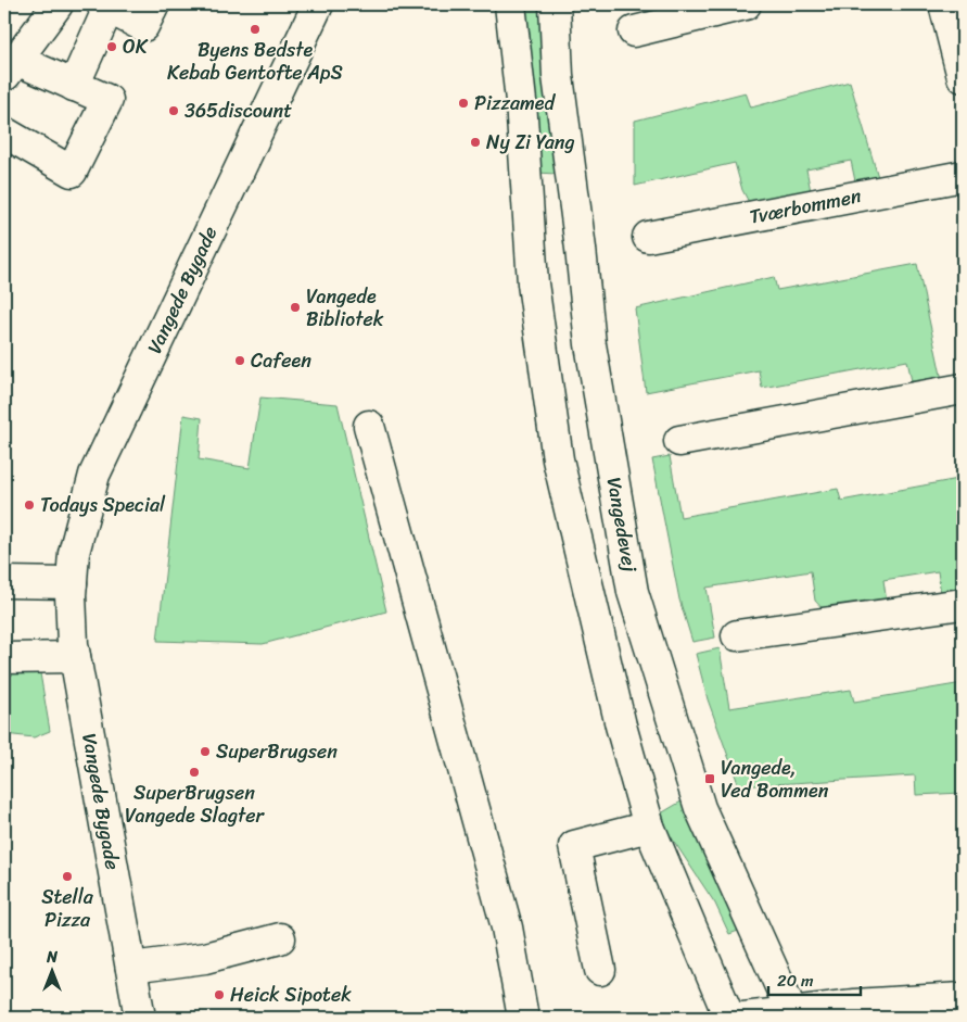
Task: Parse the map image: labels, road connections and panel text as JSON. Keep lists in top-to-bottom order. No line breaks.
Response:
{"streets":{"street":["Tværbommen","Vangede Bygade","Vangedevej"]},"places":{"other":["Byens Bedste Kebab Gentofte ApS","OK","Pizzamed","365discount","Ny Zi Yang","Vangede Bibliotek","Cafeen","Todays Special","SuperBrugsen","SuperBrugsen Vangede Slagter","Stella Pizza","Heick Sipotek"],"transit":["Vangede, Ved Bommen"]},"scale_bar":"20 m","north":"top"}
